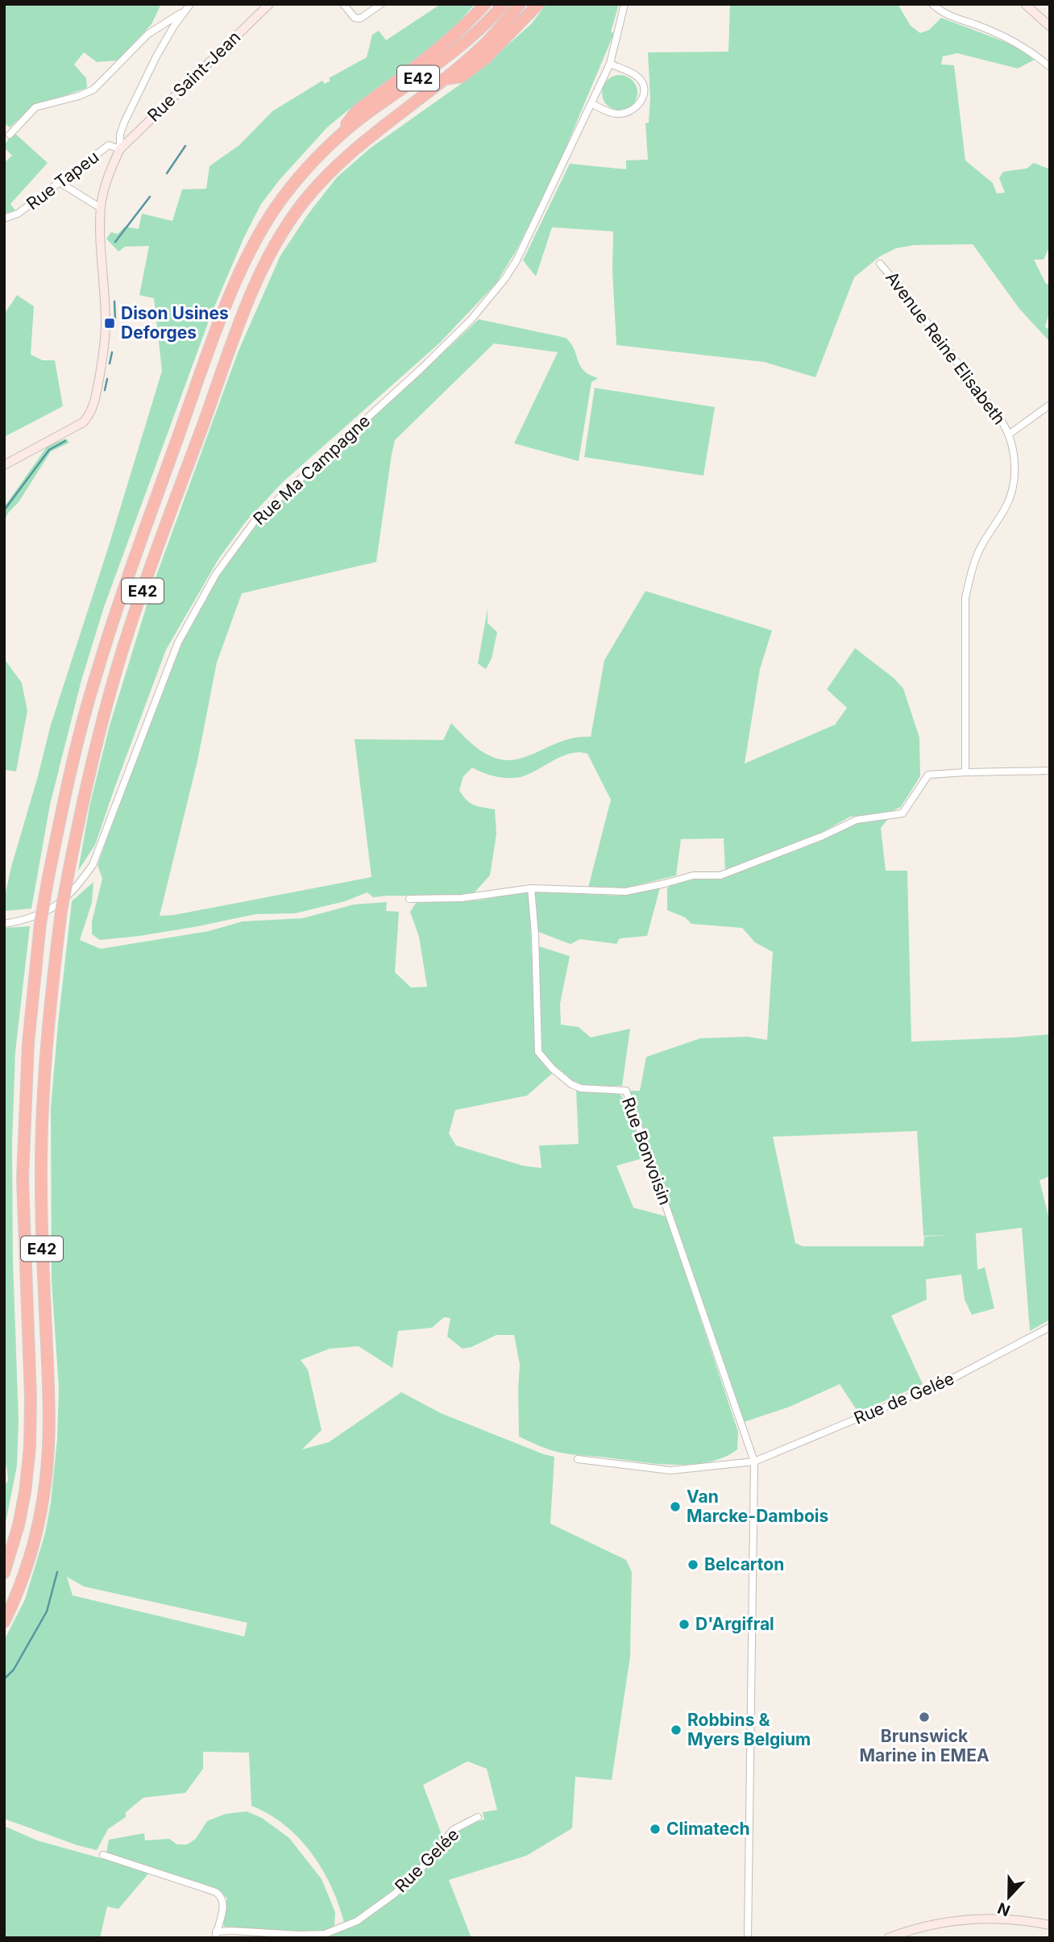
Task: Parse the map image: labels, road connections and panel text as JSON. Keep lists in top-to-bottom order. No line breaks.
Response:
{"streets":{"highway":["E42"],"street":["Rue Saint-Jean","Rue Tapeu","Avenue Reine Elisabeth","Rue Ma Campagne","Rue Bonvoisin","Rue de Gelée","Rue Gelée"]},"crossings":[["Rue Saint-Jean","Rue Tapeu"],["Rue Bonvoisin","Rue de Gelée"]],"places":{"transit":["Dison Usines Deforges"],"other":["Van Marcke-Dambois","Belcarton","D'Argifral","Brunswick Marine in EMEA","Robbins & Myers Belgium","Climatech"]},"north":"bottom"}
